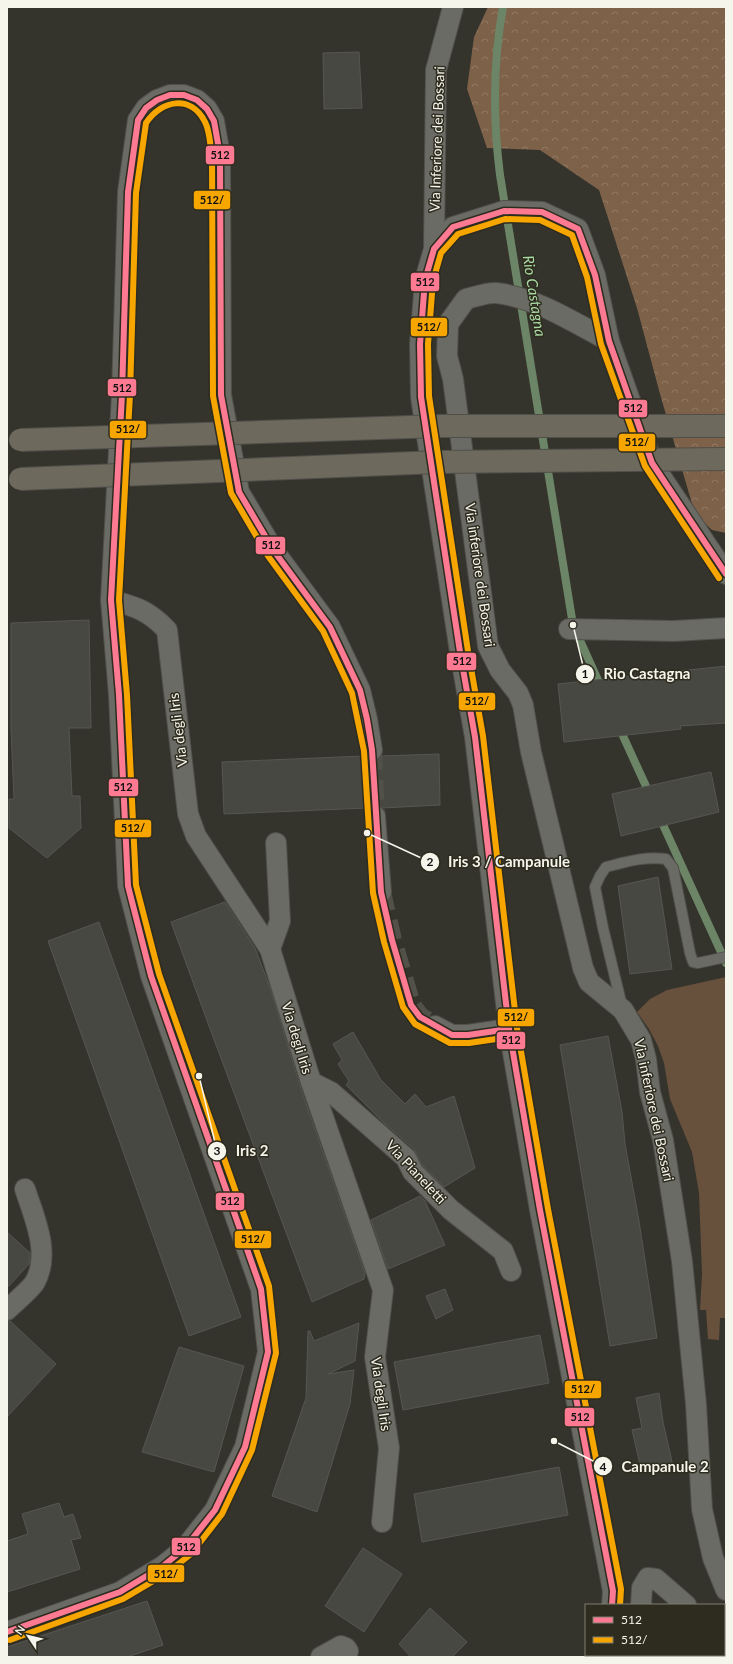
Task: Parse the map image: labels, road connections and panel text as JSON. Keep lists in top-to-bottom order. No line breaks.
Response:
{"streets":{"street":["Via Inferiore dei Bossari","Via inferiore dei Bossari","Via degli Iris","Via Pianeletti"]},"crossings":[["Via degli Iris","Via Pianeletti"]],"water":["Rio Castagna"],"places":["Rio Castagna","Iris 3 / Campanule","Iris 2","Campanule 2"],"lines":["transit line 512","transit line 512/"],"legend":["512","512/"],"north":"top left"}
